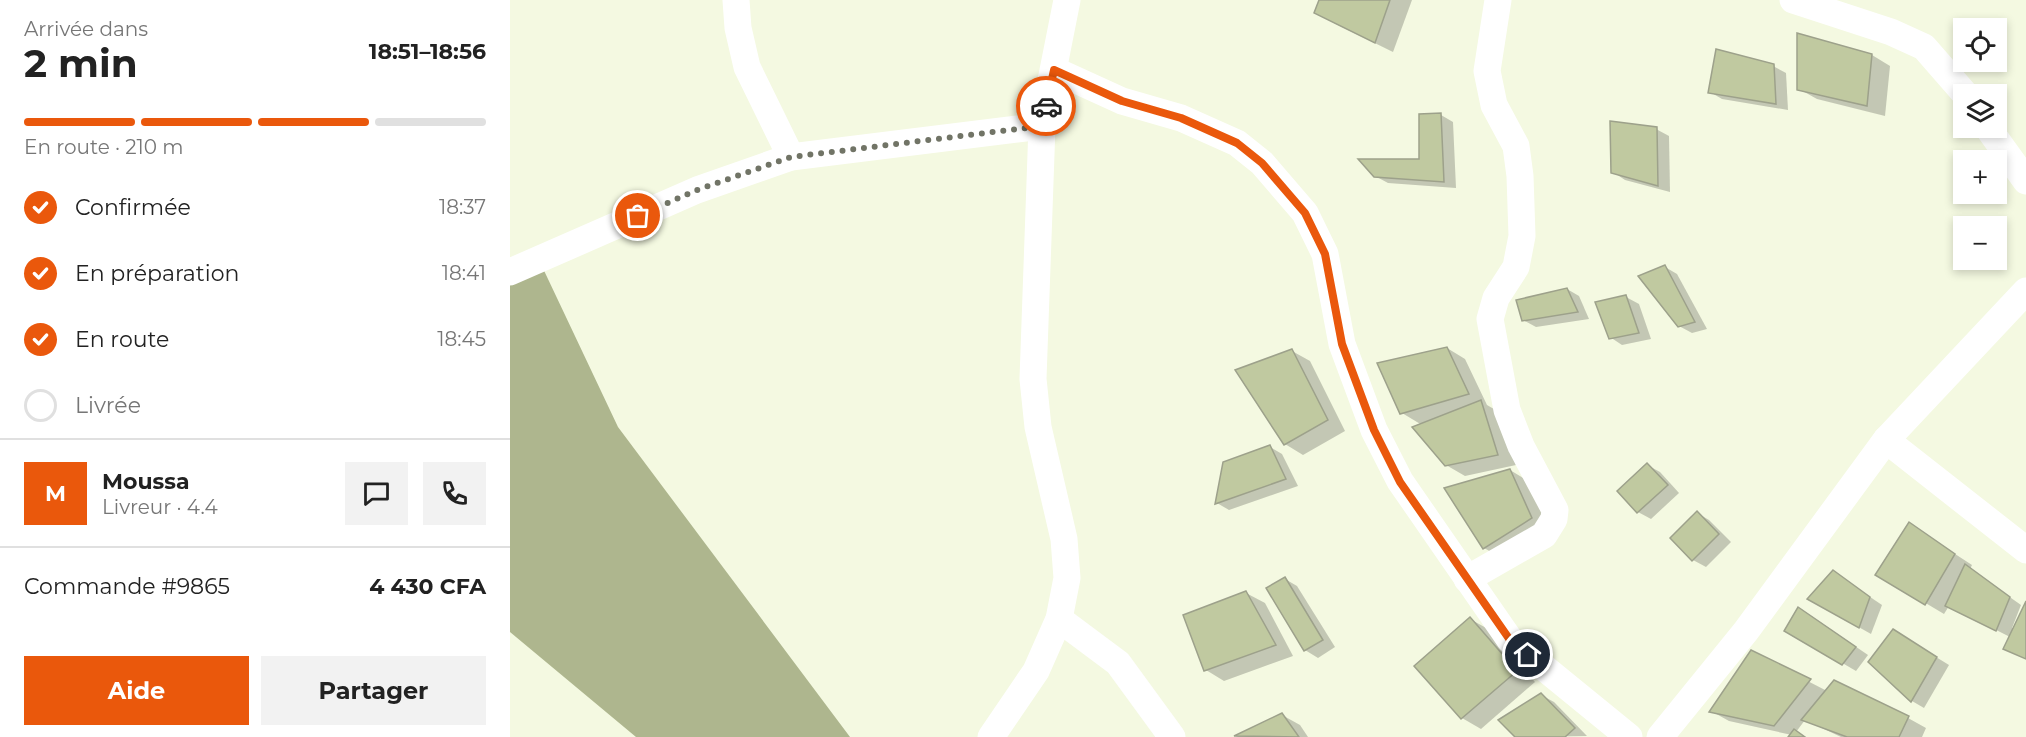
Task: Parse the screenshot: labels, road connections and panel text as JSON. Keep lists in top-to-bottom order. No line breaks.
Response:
{"page":{"heading":["2 min","Arrivée dans","18:51–18:56"],"panel":["Moussa","Livreur · 4.4","Commande #9865","4 430 CFA"],"map_buttons":["+","−"],"bar":"En route · 210 m","list":[["Confirmée","18:37"],["En préparation","18:41"],["En route","18:45"],"Livrée"],"round":"M","buttons":["Aide","Partager"]}}
